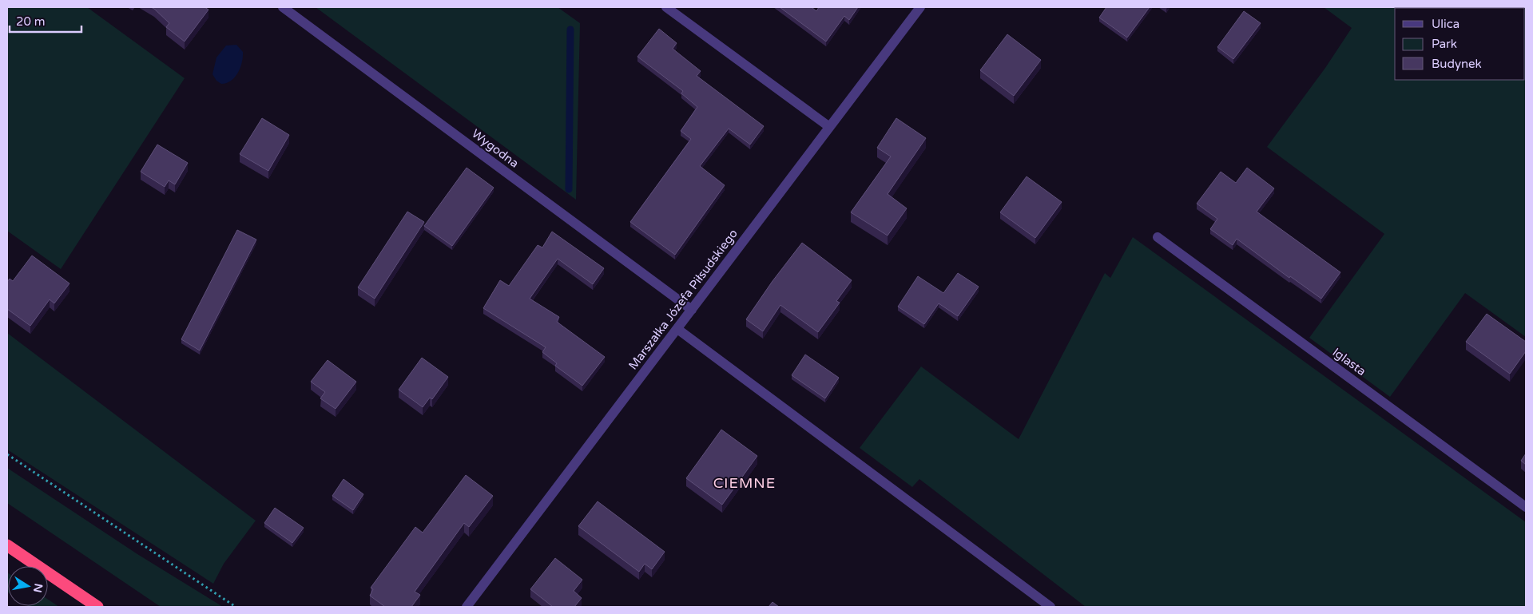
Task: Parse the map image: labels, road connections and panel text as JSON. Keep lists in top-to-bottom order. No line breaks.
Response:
{"streets":{"street":["Wygodna","Marszałka Józefa Piłsudskiego","Iglasta"]},"crossings":[["Wygodna","Marszałka Józefa Piłsudskiego"]],"districts":["CIEMNE"],"legend":["Ulica","Park","Budynek"],"scale_bar":"20 m","north":"right"}
